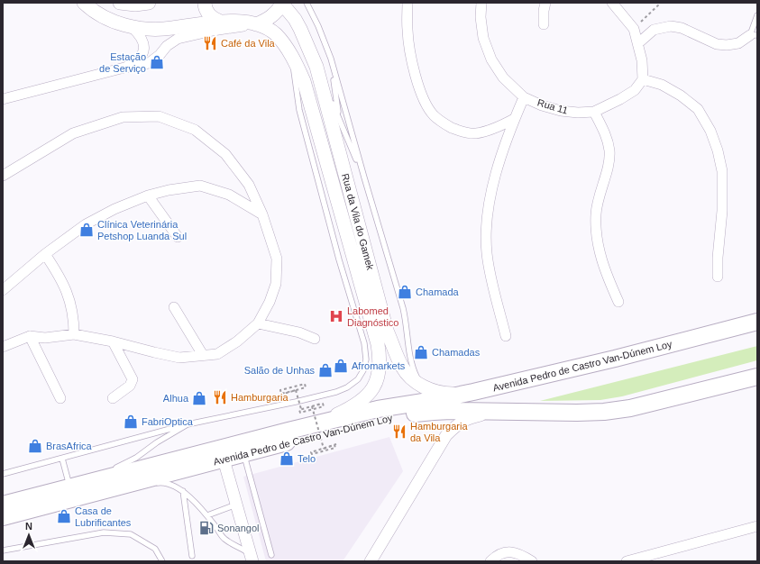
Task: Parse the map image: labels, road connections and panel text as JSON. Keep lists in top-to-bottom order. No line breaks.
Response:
{"streets":{"highway":["Avenida Pedro de Castro Van-Dúnem Loy"],"main road":["Rua da Vila do Gamek"],"street":["Rua 11"]},"crossings":[["Rua da Vila do Gamek","Avenida Pedro de Castro Van-Dúnem Loy"]],"places":{"restaurant":["Café da Vila","Hamburgaria","Hamburgaria da Vila"],"shop":["Estação de Serviço","Clínica Veterinária Petshop Luanda Sul","Chamada","Chamadas","Afromarkets","Salão de Unhas","Alhua","FabriOptica","BrasAfrica","Telo","Casa de Lubrificantes"],"hospital":["Labomed Diagnóstico"],"fuel station":["Sonangol"]},"north":"top"}
